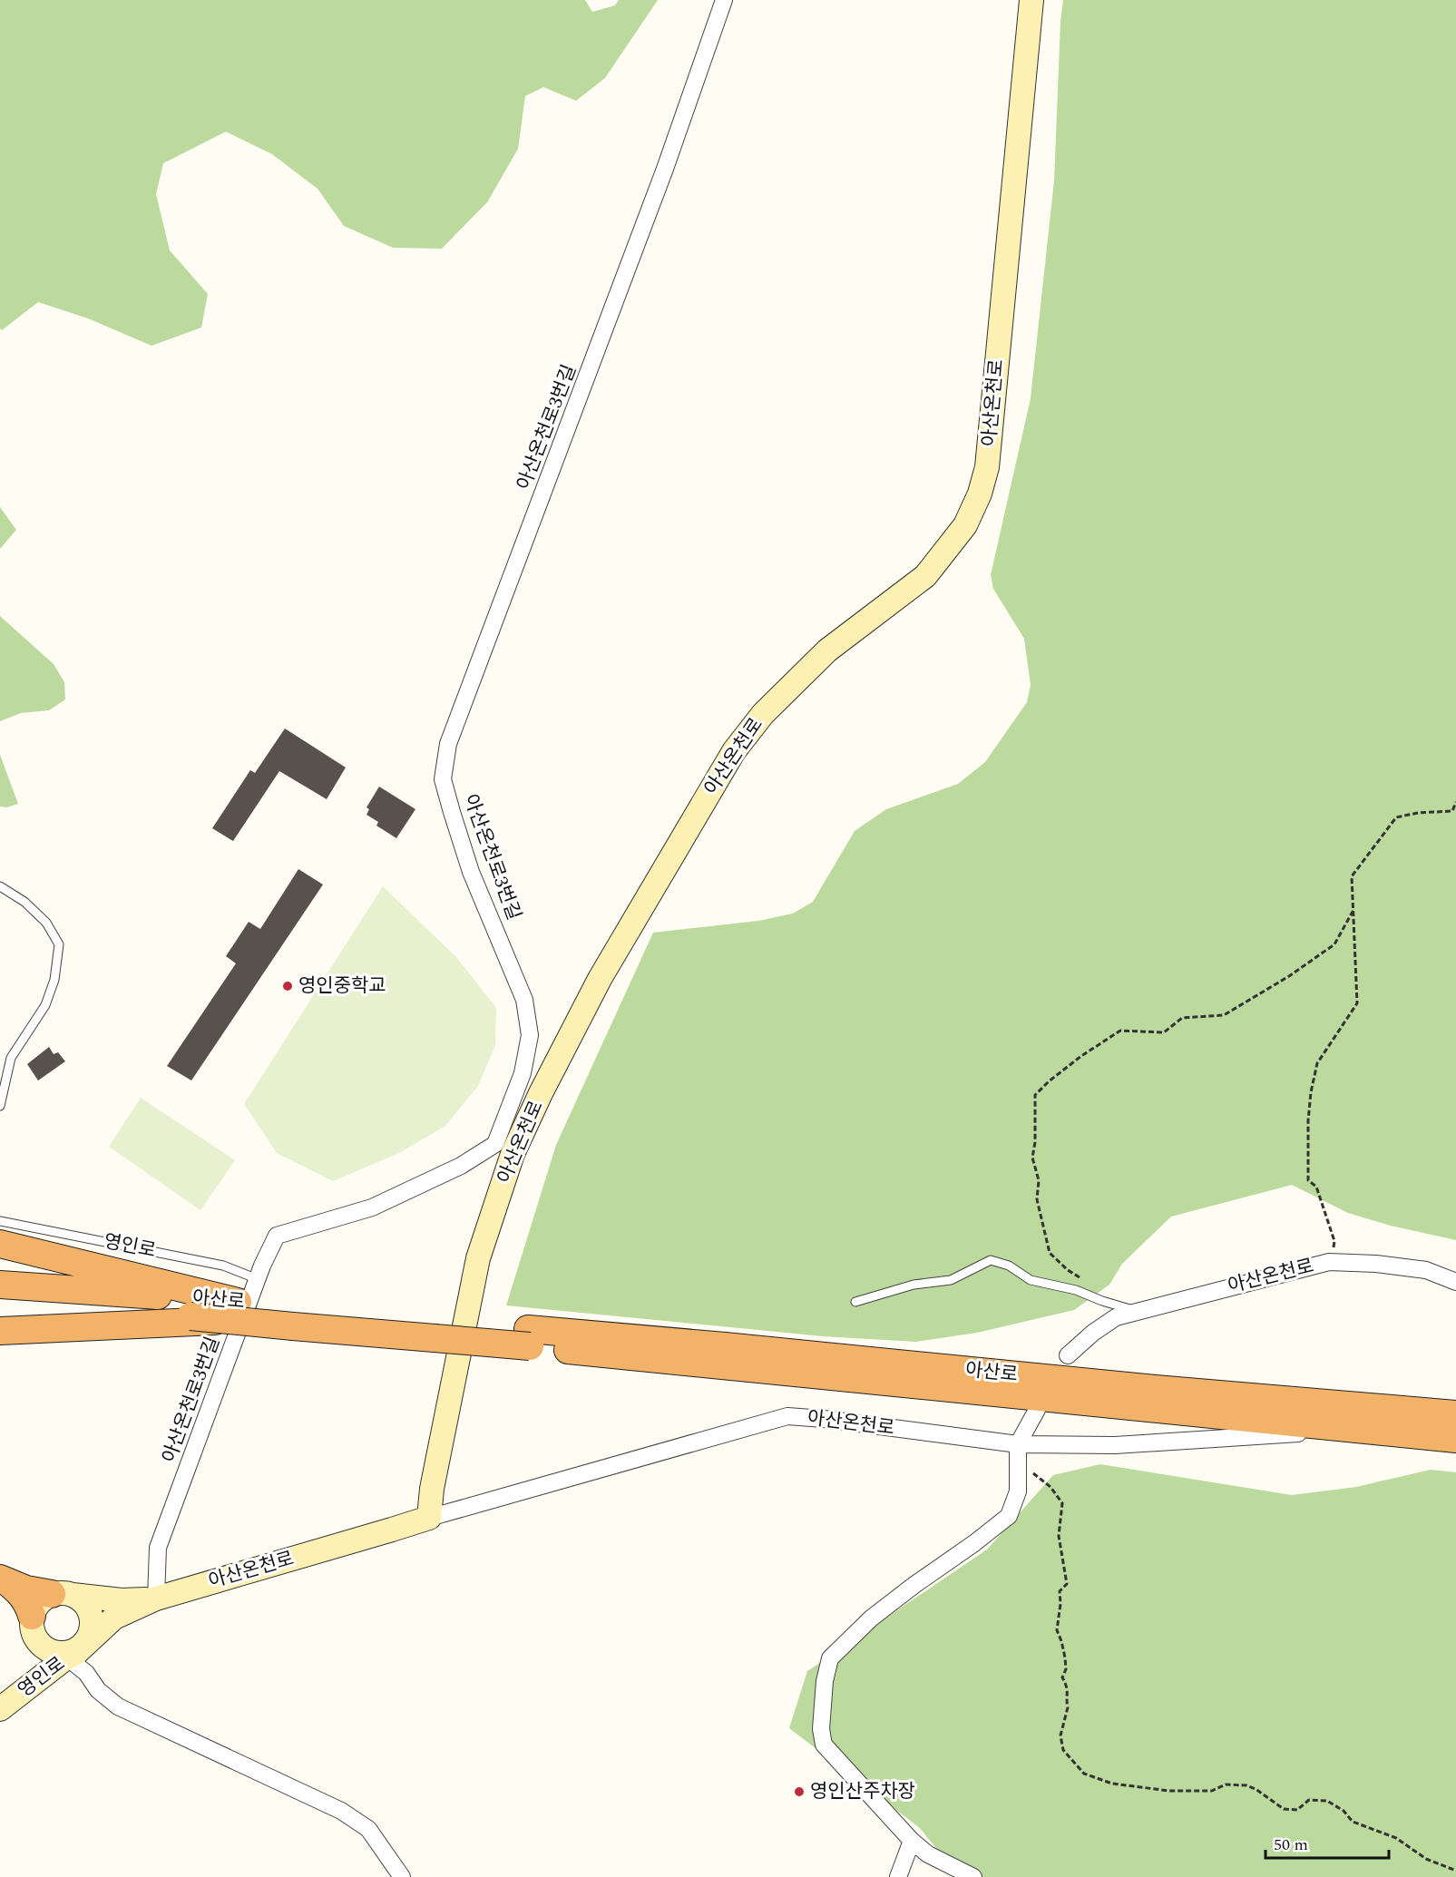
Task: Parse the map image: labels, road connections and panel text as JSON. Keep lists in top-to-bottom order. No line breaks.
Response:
{"streets":{"highway":["아산로"],"main road":["아산온천로","영인로"],"street":["아산온천로3번길"]},"crossings":[["아산온천로","아산온천로3번길"],["아산온천로","영인로"],["아산온천로","아산로"],["아산온천로3번길","영인로"]],"places":["영인중학교","영인산주차장"],"scale_bar":"50 m"}
